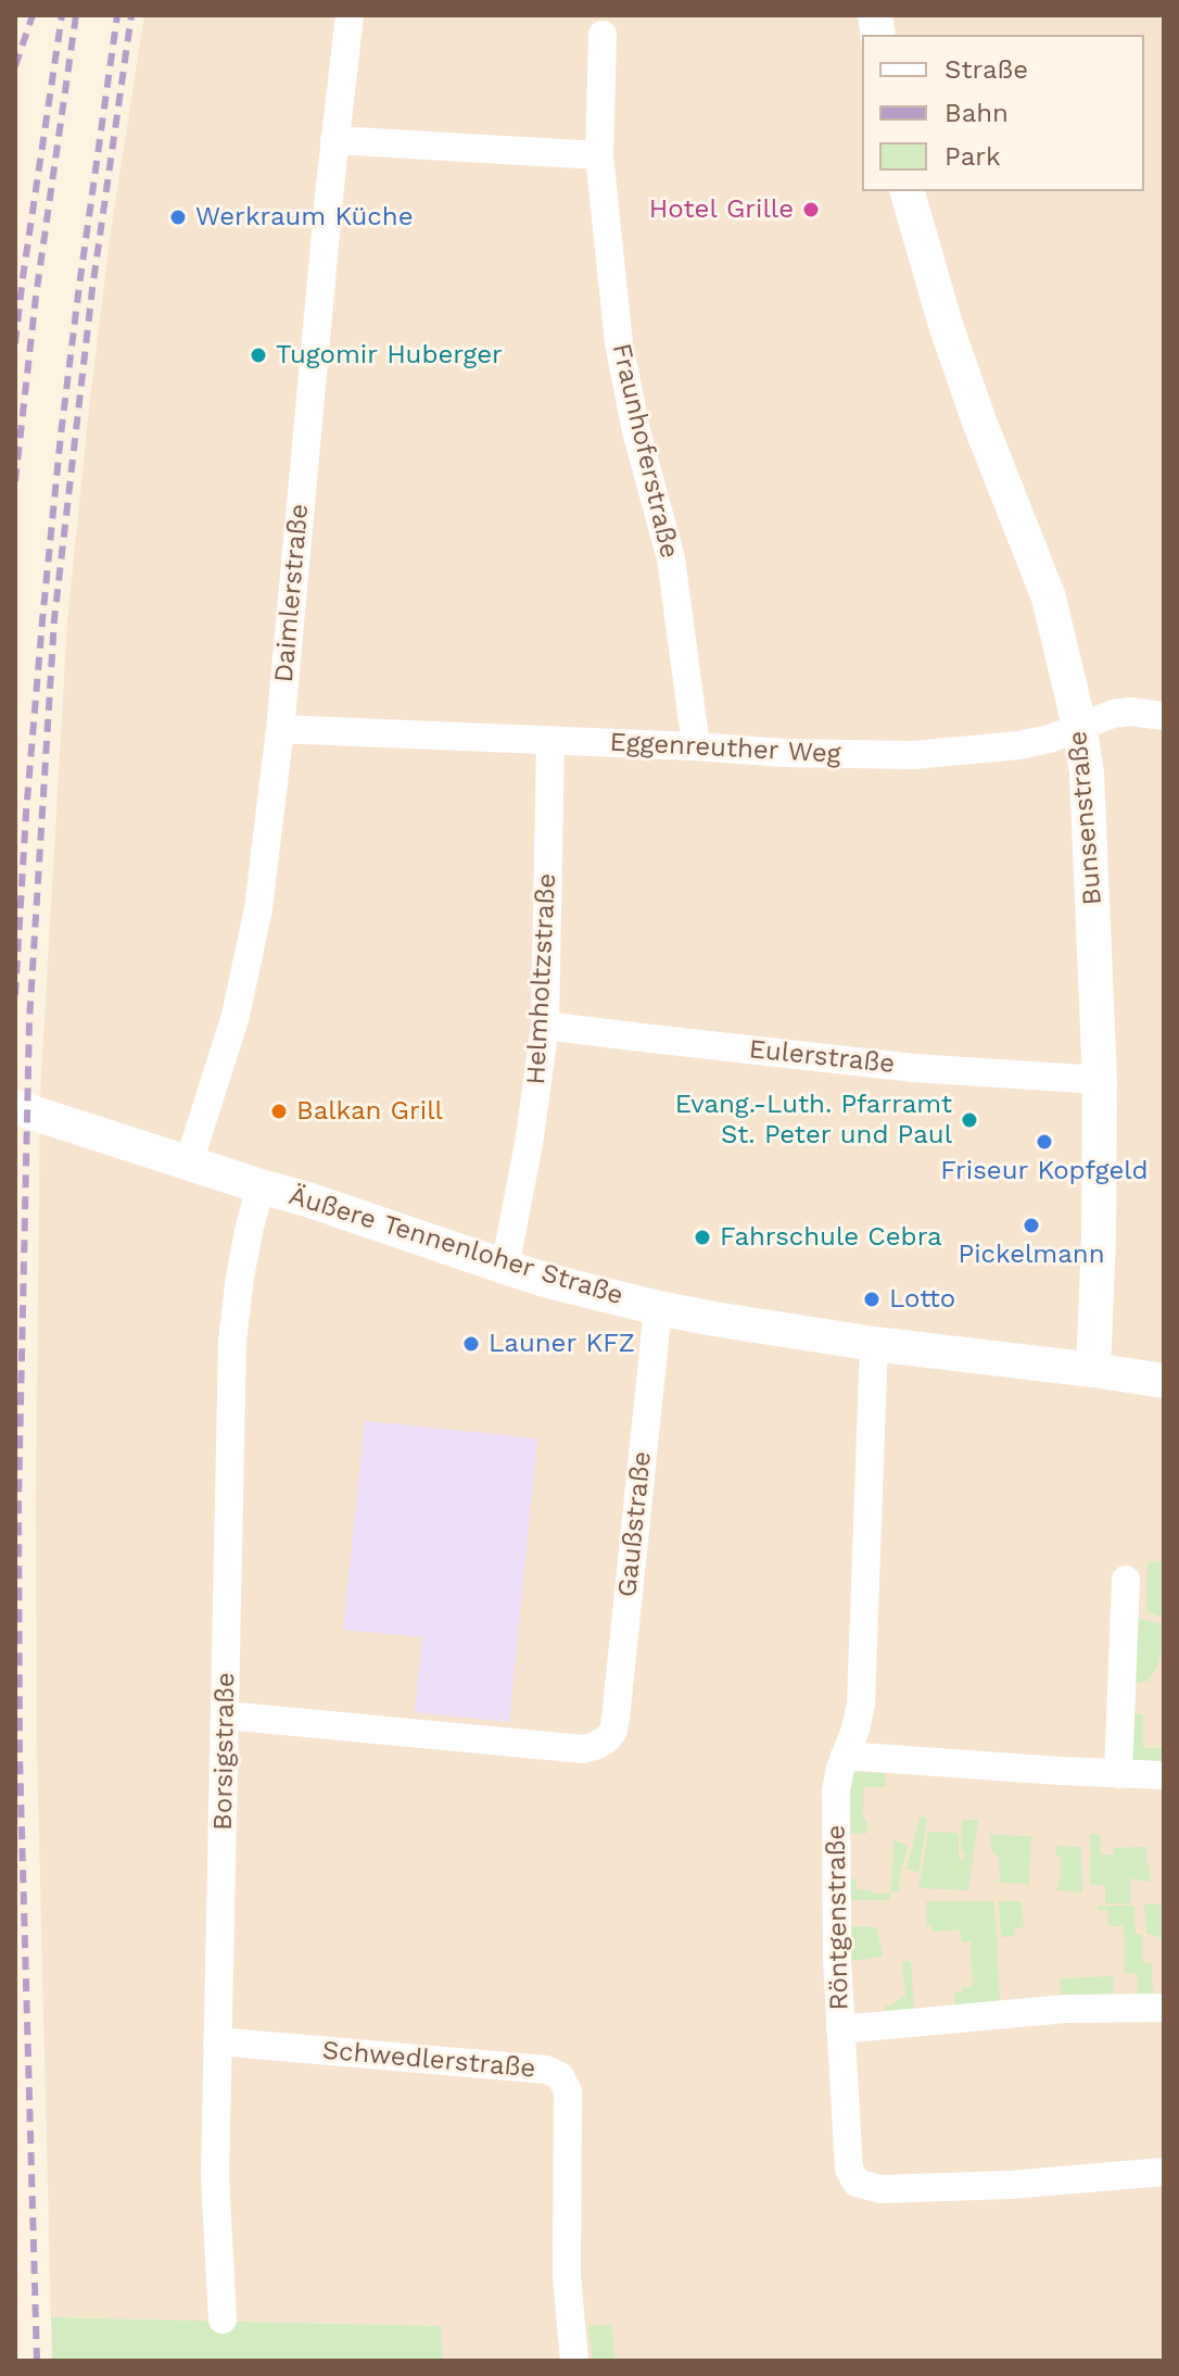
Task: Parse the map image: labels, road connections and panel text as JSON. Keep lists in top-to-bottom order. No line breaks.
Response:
{"streets":{"street":["Fraunhoferstraße","Daimlerstraße","Eggenreuther Weg","Bunsenstraße","Helmholtzstraße","Eulerstraße","Äußere Tennenloher Straße","Gaußstraße","Borsigstraße","Röntgenstraße","Schwedlerstraße"]},"crossings":[["Fraunhoferstraße","Eggenreuther Weg"],["Daimlerstraße","Eggenreuther Weg"],["Daimlerstraße","Äußere Tennenloher Straße"],["Eggenreuther Weg","Bunsenstraße"],["Eggenreuther Weg","Helmholtzstraße"],["Bunsenstraße","Eulerstraße"],["Bunsenstraße","Äußere Tennenloher Straße"],["Helmholtzstraße","Eulerstraße"],["Helmholtzstraße","Äußere Tennenloher Straße"],["Äußere Tennenloher Straße","Gaußstraße"],["Äußere Tennenloher Straße","Borsigstraße"],["Äußere Tennenloher Straße","Röntgenstraße"],["Gaußstraße","Borsigstraße"],["Borsigstraße","Schwedlerstraße"]],"places":["Hotel Grille","Werkraum Küche","Tugomir Huberger","Balkan Grill","Evang.-Luth. Pfarramt St. Peter und Paul","Friseur Kopfgeld","Pickelmann","Fahrschule Cebra","Lotto","Launer KFZ"],"legend":["Straße","Bahn","Park"]}
